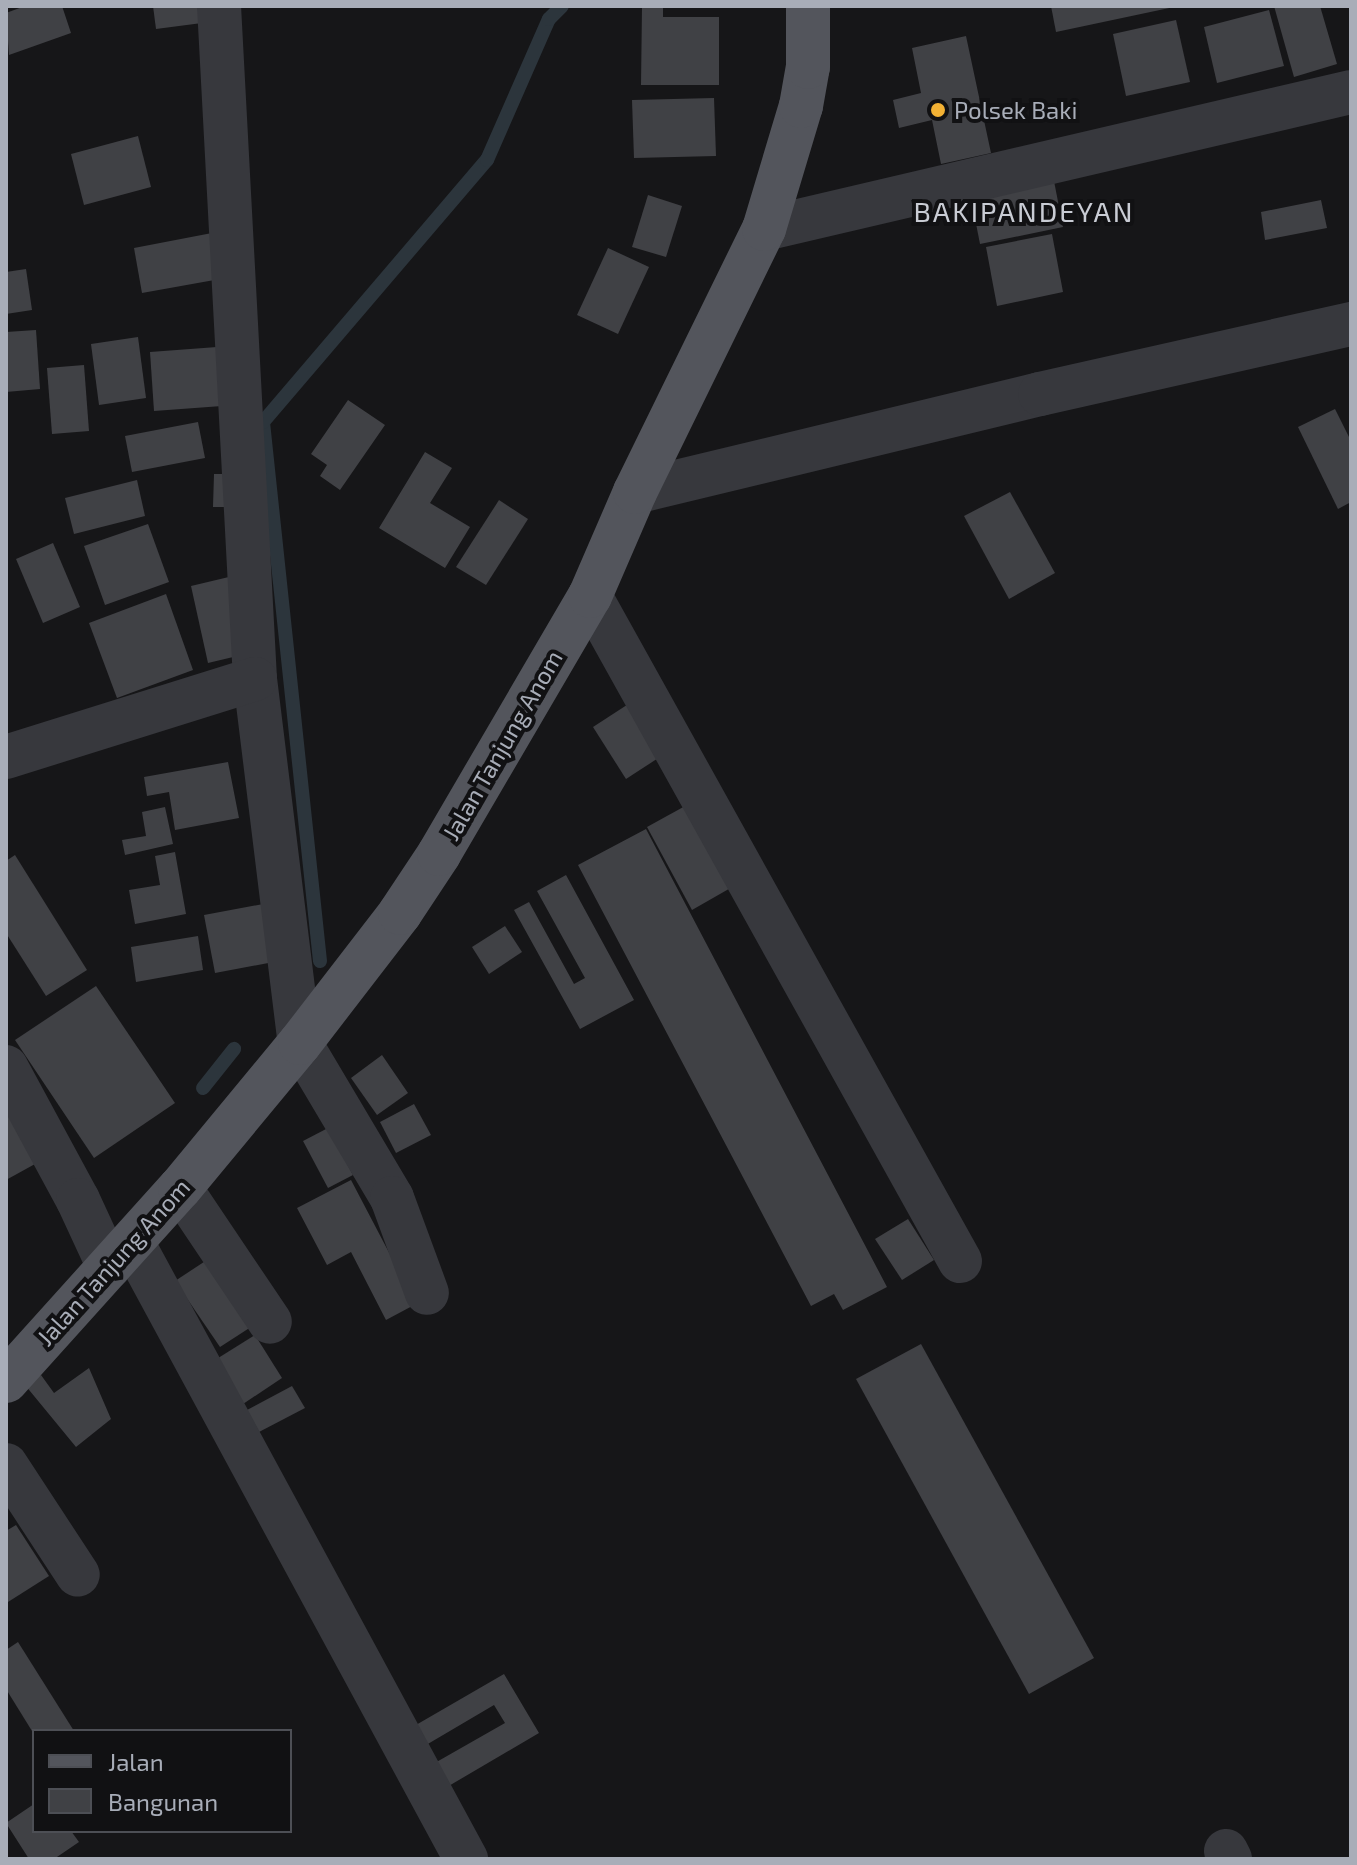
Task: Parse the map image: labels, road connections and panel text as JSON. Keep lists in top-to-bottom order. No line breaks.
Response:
{"streets":{"main road":["Jalan Tanjung Anom"]},"districts":["BAKIPANDEYAN"],"places":["Polsek Baki"],"legend":["Jalan","Bangunan"]}
